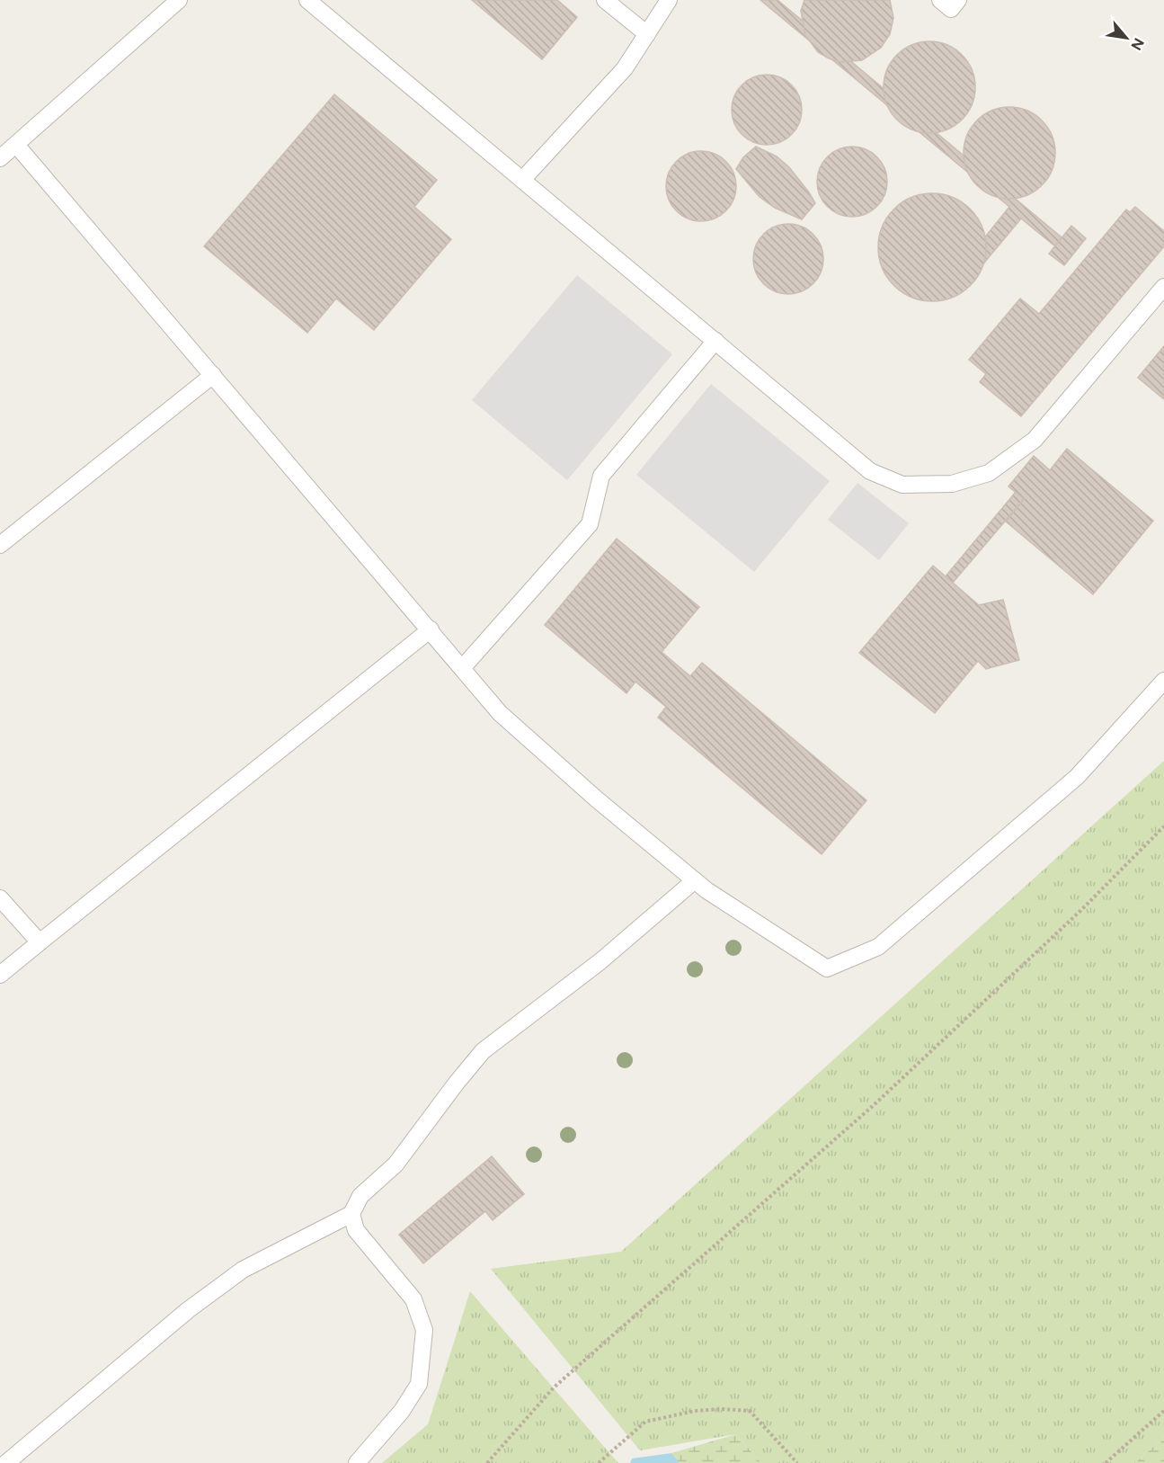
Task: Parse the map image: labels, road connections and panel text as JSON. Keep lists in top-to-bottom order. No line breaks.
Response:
{"north":"bottom right"}
